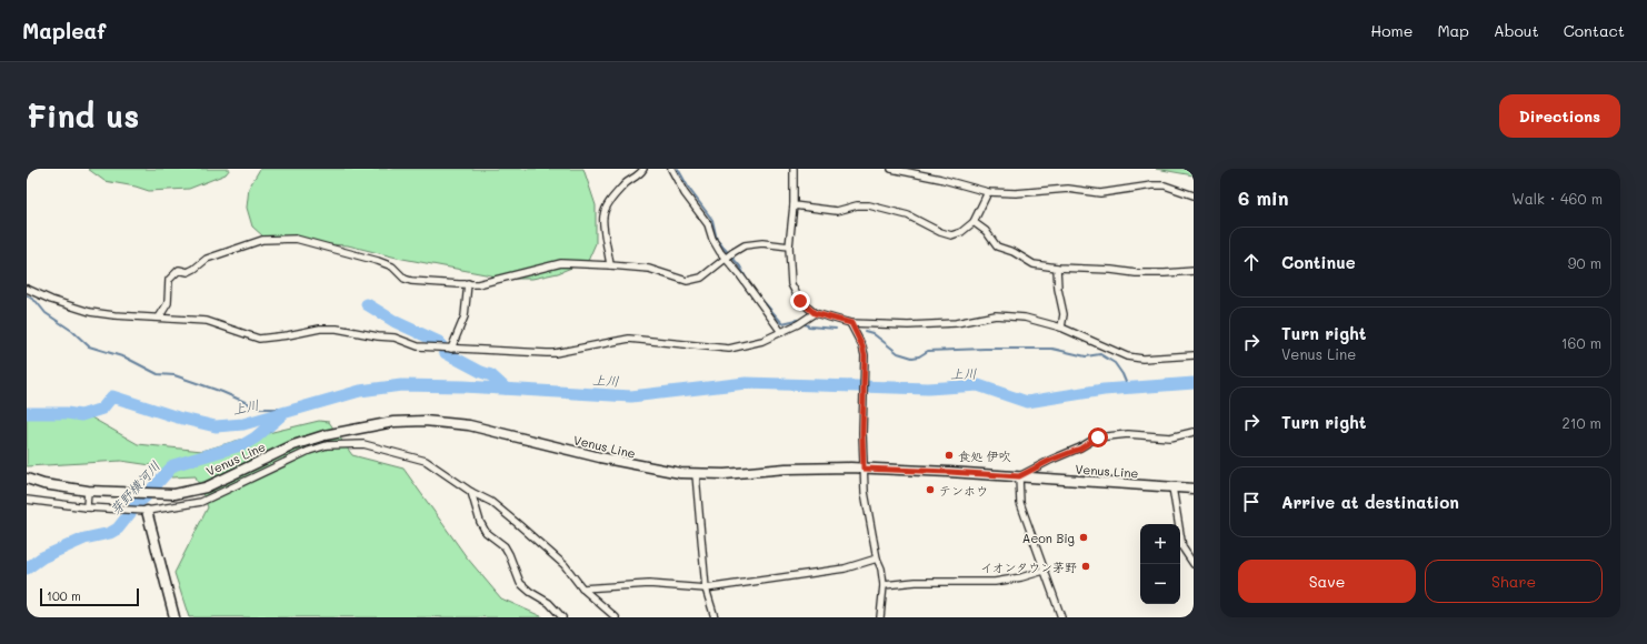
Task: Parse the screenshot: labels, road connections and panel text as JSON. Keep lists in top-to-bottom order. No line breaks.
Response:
{"streets":{"main road":["Venus Line"]},"water":["上川","芽野横河川"],"places":["食処 伊吹","テンホウ","Aeon Big","イオンタウン茅野"],"scale_bar":"100 m","page":{"header":"Mapleaf","nav":["Home","Map","About","Contact"],"buttons":["Directions",["Save","Share"]],"title":"Find us","heading":["6 min","Walk · 460 m"],"list":[["Continue","90 m"],["Turn right","Venus Line","160 m"],["Turn right","210 m"],"Arrive at destination"],"map_buttons":["+","−"],"scale":"100 m"}}
